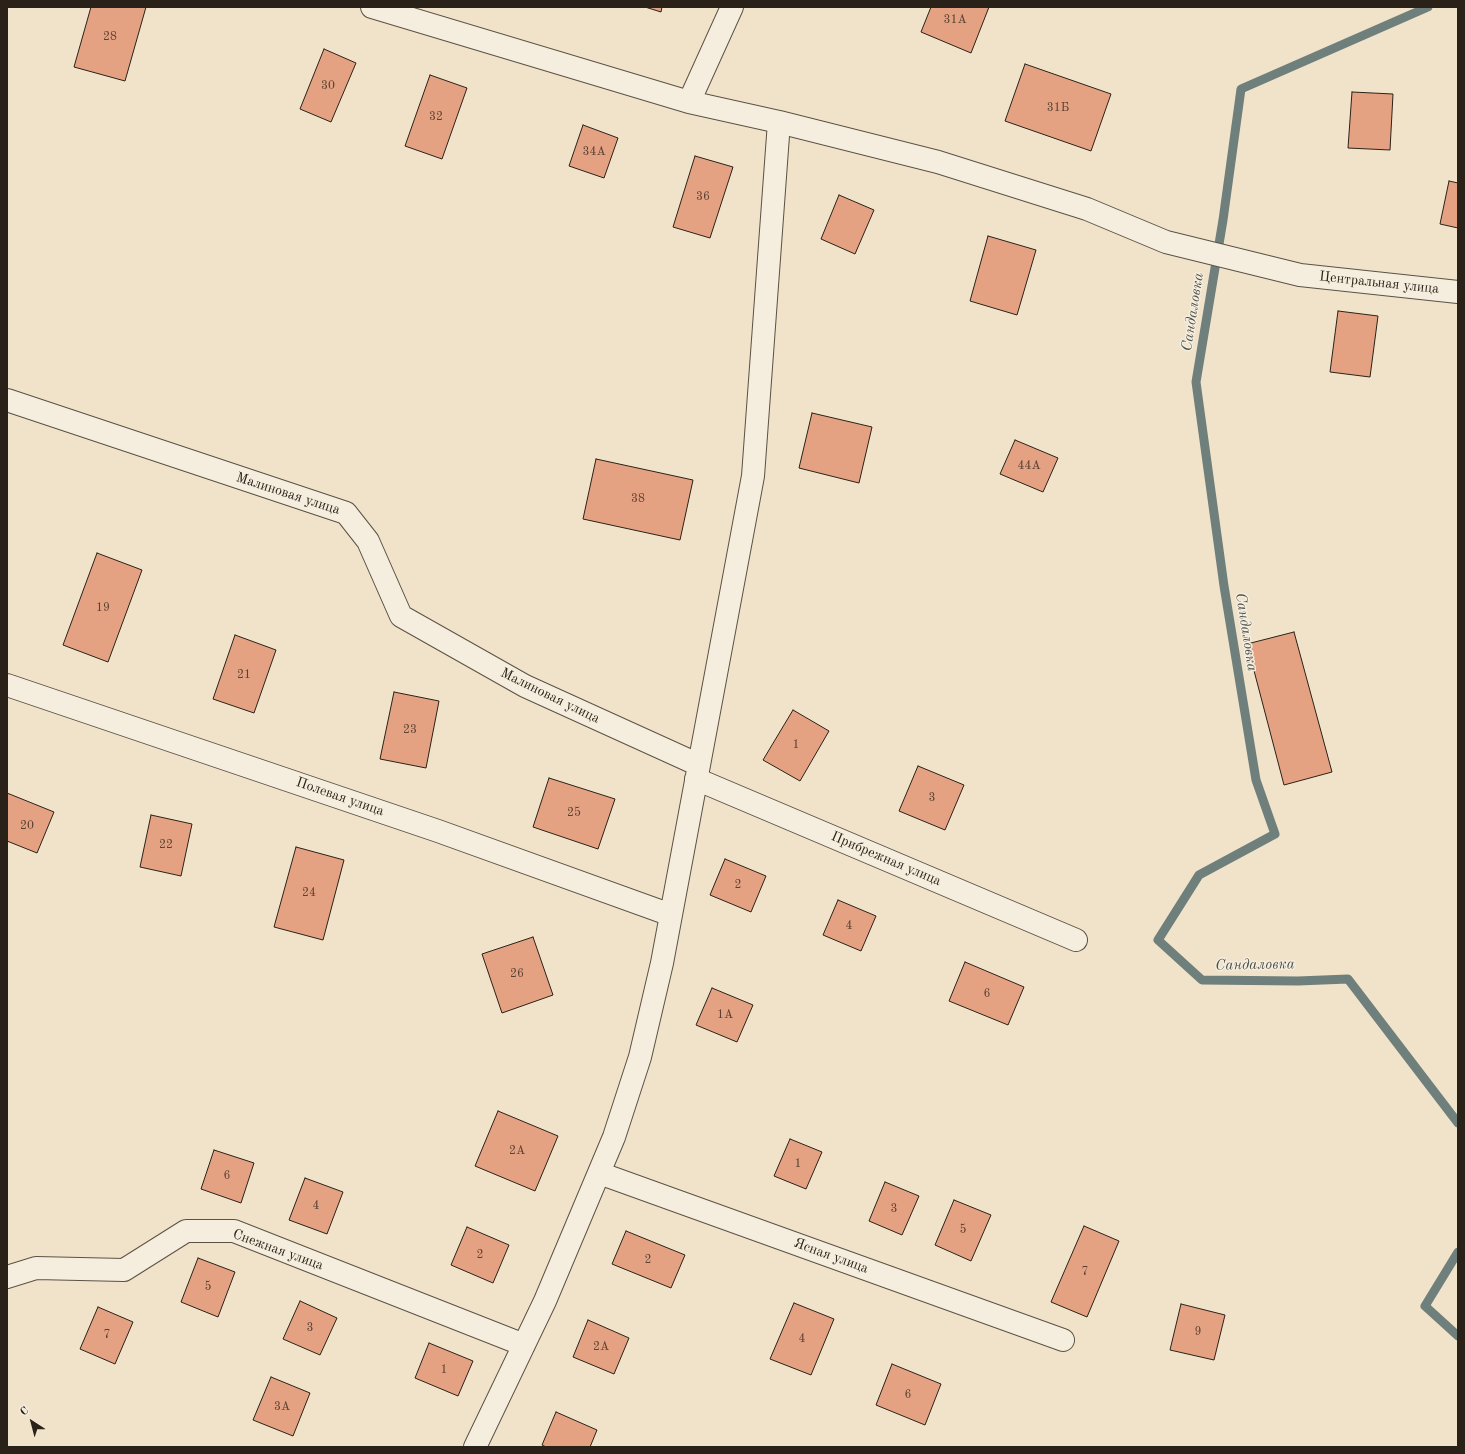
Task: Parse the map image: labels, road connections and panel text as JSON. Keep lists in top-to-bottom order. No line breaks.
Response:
{"streets":{"street":["Центральная улица","Малиновая улица","Полевая улица","Прибрежная улица","Снежная улица","Ясная улица"]},"crossings":[["Малиновая улица","Прибрежная улица"]],"water":["Сандаловка"],"house_numbers":["31А","28","30","31Б","32","34А","36","44А","38","19","21","23","1","3","25","20","22","2","24","4","26","6","1А","2А","1","6","4","3","5","2","2","7","5","3","9","7","4","2А","1","6","3А"],"north":"top left"}
